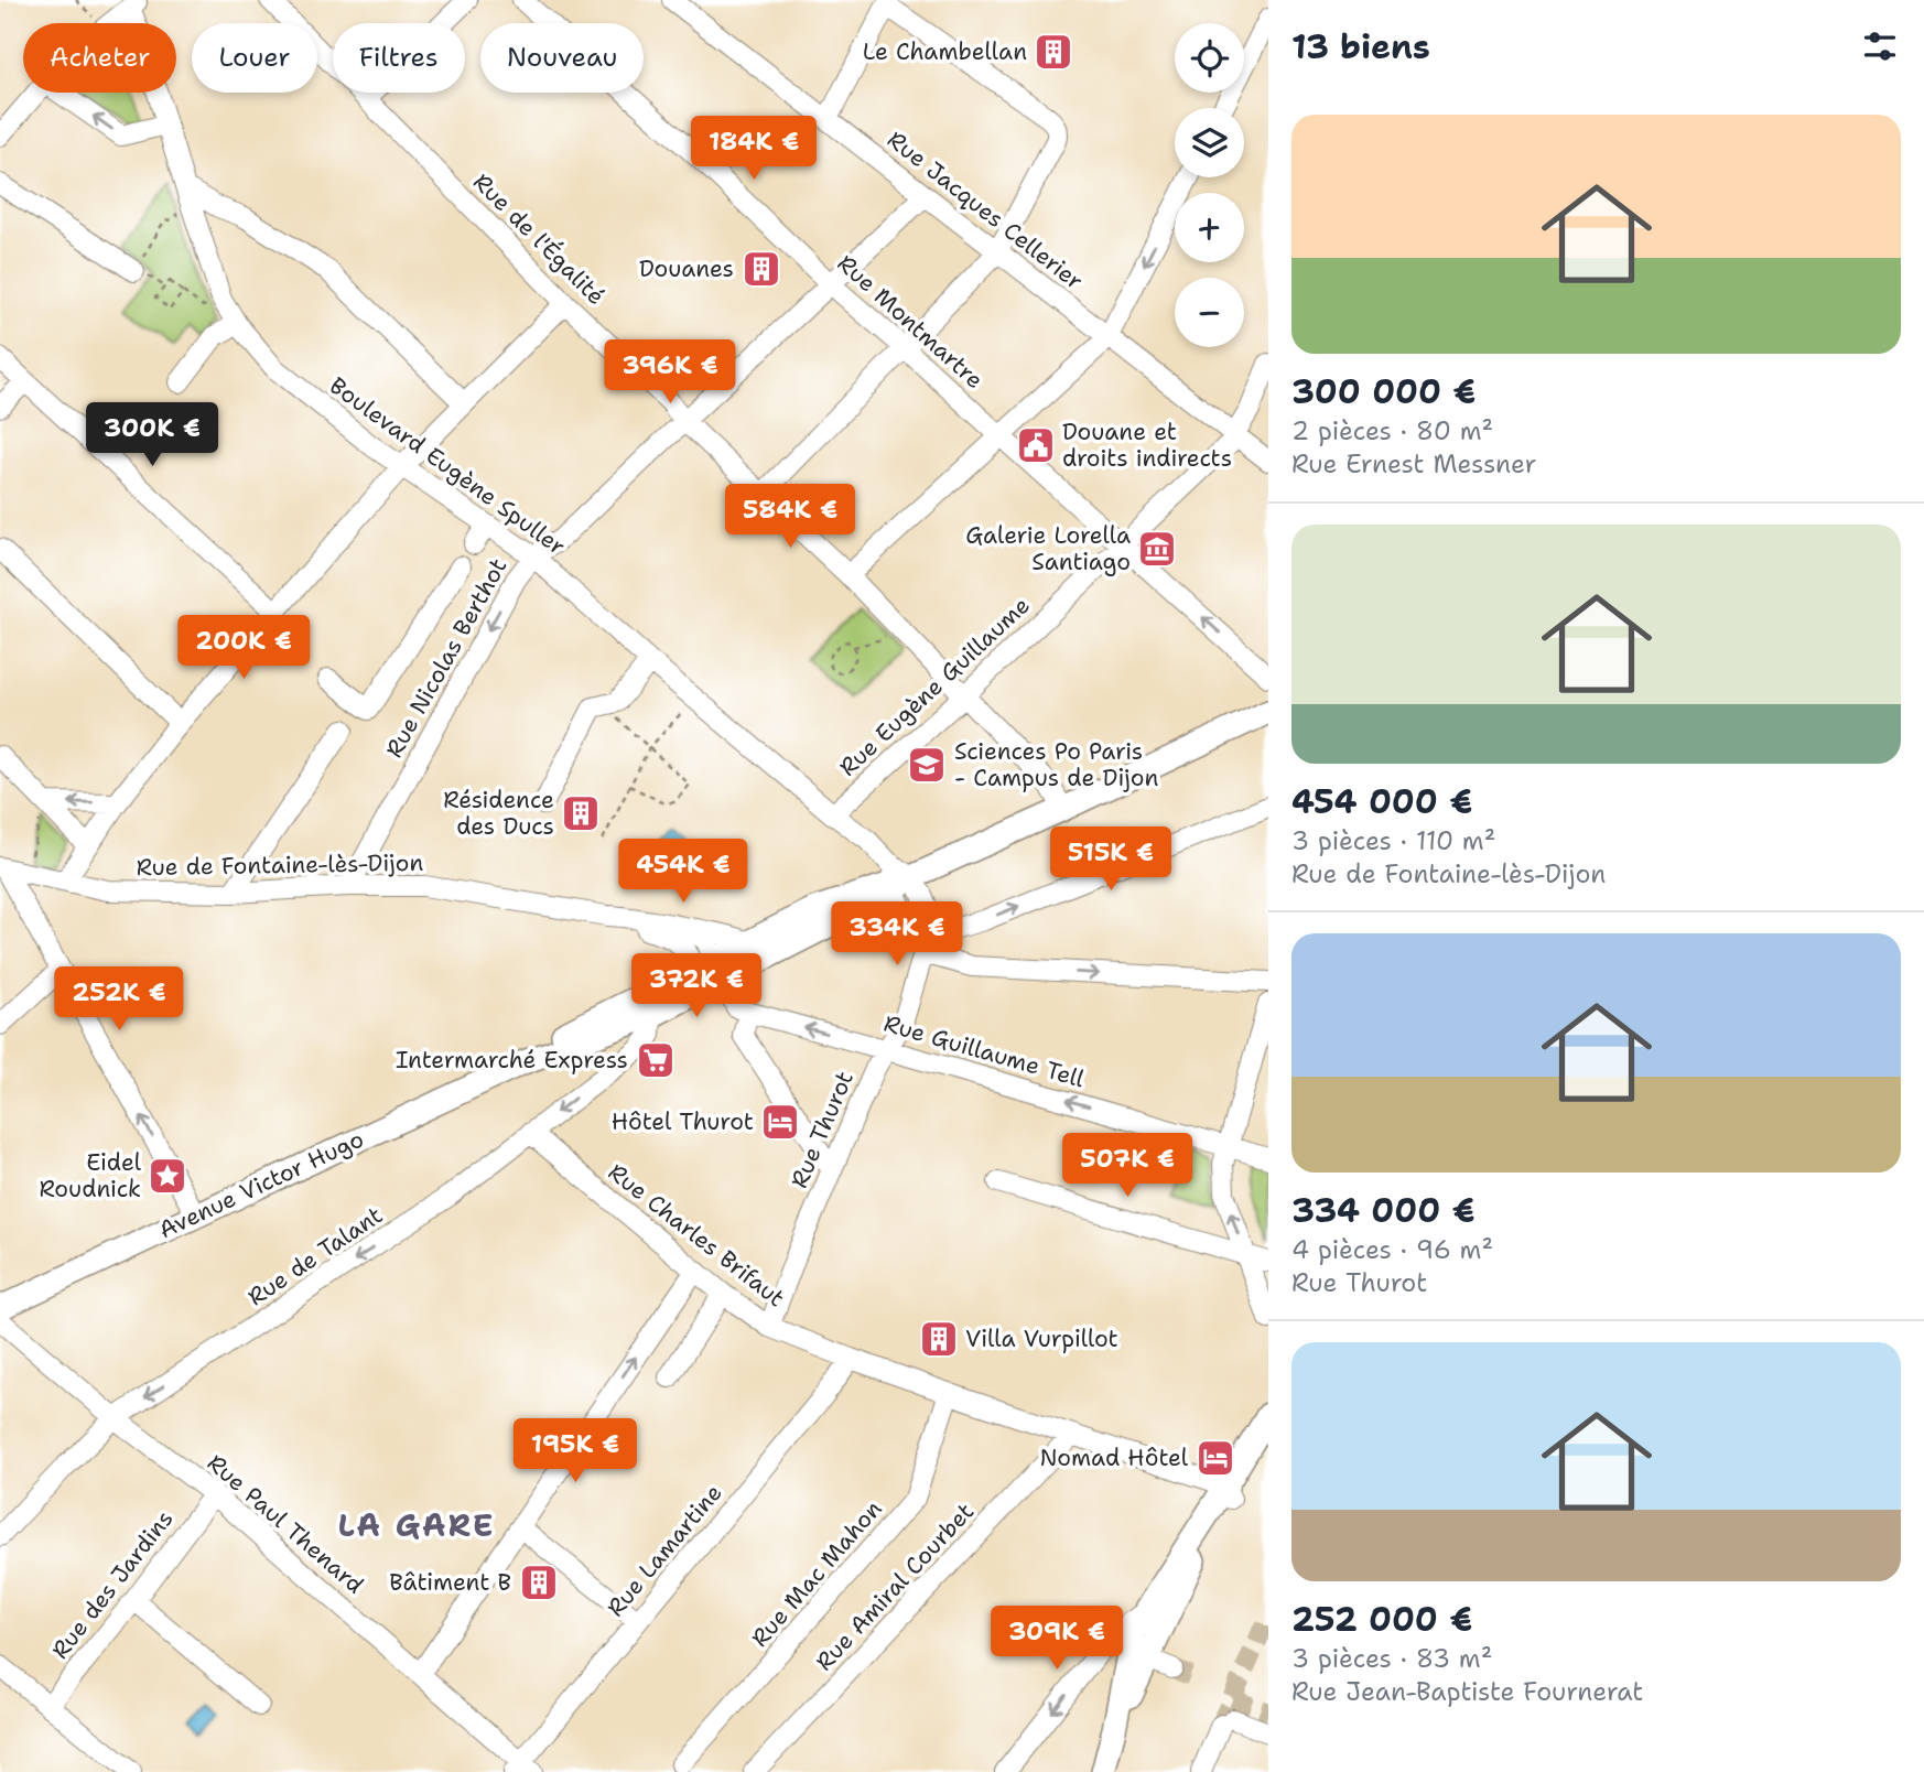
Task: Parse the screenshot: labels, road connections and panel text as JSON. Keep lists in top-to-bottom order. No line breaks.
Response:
{"streets":{"main road":["Avenue Victor Hugo"],"street":["Rue Jacques Cellerier","Rue de l'Égalité","Rue Montmartre","Boulevard Eugène Spuller","Rue Nicolas Berthot","Rue Eugène Guillaume","Rue de Fontaine-lès-Dijon","Rue Guillaume Tell","Rue Thurot","Rue Charles Brifaut","Rue de Talant","Rue Paul Thenard","Rue Lamartine","Rue Mac Mahon","Rue des Jardins","Rue Amiral Courbet"]},"crossings":[["Rue Jacques Cellerier","Rue Nicolas Berthot"],["Rue Jacques Cellerier","Rue Eugène Guillaume"],["Rue de l'Égalité","Rue Nicolas Berthot"],["Rue de l'Égalité","Rue Eugène Guillaume"],["Rue de l'Égalité","Avenue Victor Hugo"],["Rue Montmartre","Rue Nicolas Berthot"],["Rue Montmartre","Rue Eugène Guillaume"],["Boulevard Eugène Spuller","Rue Nicolas Berthot"],["Boulevard Eugène Spuller","Rue Eugène Guillaume"],["Boulevard Eugène Spuller","Avenue Victor Hugo"],["Rue Nicolas Berthot","Rue de Fontaine-lès-Dijon"],["Rue de Fontaine-lès-Dijon","Avenue Victor Hugo"],["Rue Guillaume Tell","Rue Thurot"],["Rue Thurot","Rue Charles Brifaut"],["Avenue Victor Hugo","Rue de Talant"],["Rue Charles Brifaut","Rue de Talant"],["Rue Charles Brifaut","Rue Lamartine"],["Rue Charles Brifaut","Rue Mac Mahon"],["Rue Charles Brifaut","Rue Amiral Courbet"],["Rue de Talant","Rue Paul Thenard"],["Rue Paul Thenard","Rue Lamartine"],["Rue Paul Thenard","Rue des Jardins"]],"one_way":["Rue de Talant"],"districts":["LA GARE"],"places":{"building":["Le Chambellan","Douanes","Résidence des Ducs","Villa Vurpillot","Bâtiment B"],"public building":["Douane et droits indirects"],"museum":["Galerie Lorella Santiago"],"school or university":["Sciences Po Paris - Campus de Dijon"],"supermarket":["Intermarché Express"],"hotel":["Hôtel Thurot","Nomad Hôtel"],"place":["Eidel Roudnick"]},"page":{"heading":"13 biens","map_buttons":["+","−"],"chip":["Acheter","Louer","Filtres","Nouveau"],"list":[{"name":"300 000 €","note":"2 pièces · 80 m² · Rue Ernest Messner"},{"name":"454 000 €","note":"3 pièces · 110 m² · Rue de Fontaine-lès-Dijon"},{"name":"334 000 €","note":"4 pièces · 96 m² · Rue Thurot"},{"name":"252 000 €","note":"3 pièces · 83 m² · Rue Jean-Baptiste Fournerat"}],"price":["184K €","396K €","300K €","584K €","200K €","515K €","454K €","334K €","372K €","252K €","507K €","195K €","309K €"]}}
